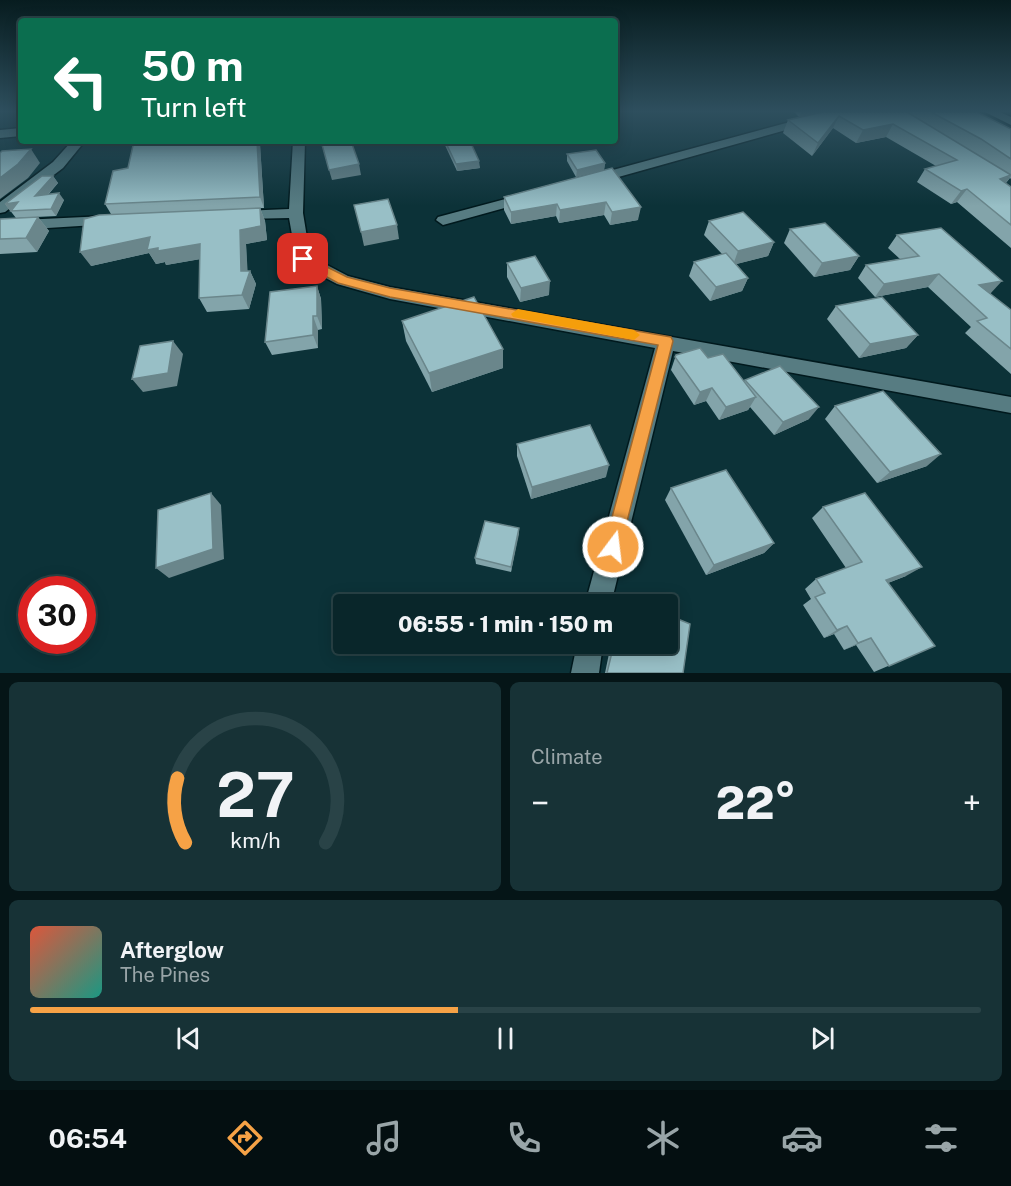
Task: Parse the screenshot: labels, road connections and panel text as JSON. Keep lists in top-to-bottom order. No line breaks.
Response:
{"page":{"turn":["50 m","Turn left"],"limit":"30","trip":"06:55 · 1 min · 150 m","tile":"Climate","heat":["−","22°","+"],"song":["Afterglow","The Pines"],"tabs":"06:54","gauge":["27","km/h"]}}
